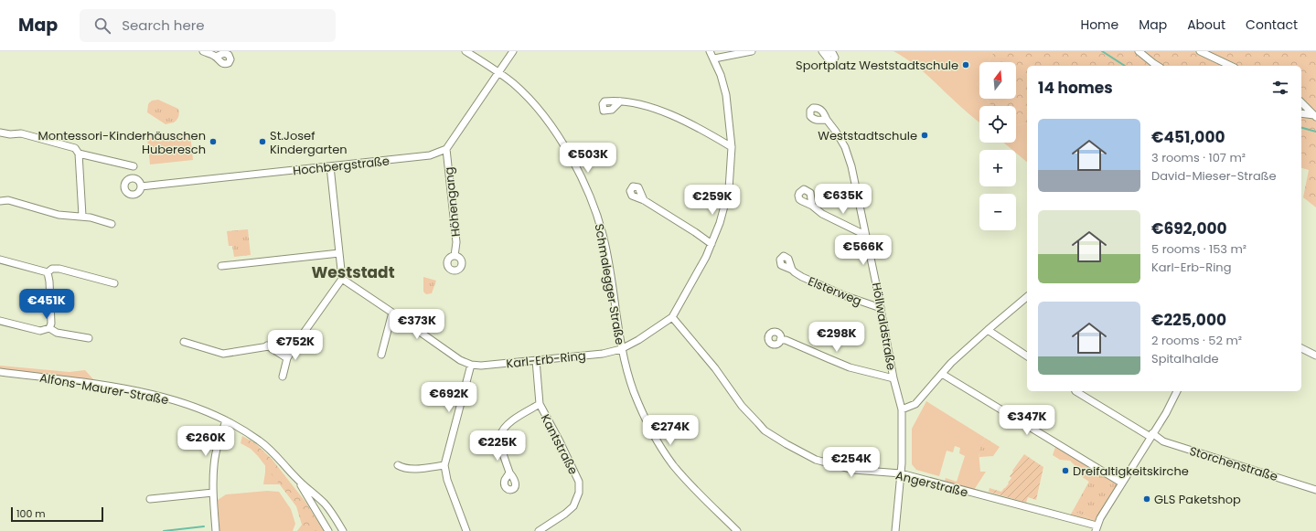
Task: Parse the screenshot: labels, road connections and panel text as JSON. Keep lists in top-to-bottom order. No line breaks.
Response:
{"streets":{"street":["Hochbergstraße","Höhengang","Schmalegger Straße","Elsterweg","Höllwaldstraße","Karl-Erb-Ring","Alfons-Maurer-Straße","Kantstraße","Storchenstraße","Angerstraße"]},"crossings":[["Hochbergstraße","Höhengang"],["Schmalegger Straße","Karl-Erb-Ring"],["Elsterweg","Höllwaldstraße"],["Höllwaldstraße","Angerstraße"],["Karl-Erb-Ring","Kantstraße"],["Karl-Erb-Ring","Angerstraße"]],"districts":["Weststadt"],"places":["Sportplatz Weststadtschule","Weststadtschule","Montessori-Kinderhäuschen Huberesch","St.Josef Kindergarten","Dreifaltigkeitskirche","GLS Paketshop"],"scale_bar":"100 m","north":"top","page":{"header":"Map","search":"Search here","nav":["Home","Map","About","Contact"],"map_buttons":["+","−"],"heading":"14 homes","list":[{"name":"€451,000","note":"3 rooms · 107 m² · David-Mieser-Straße"},{"name":"€692,000","note":"5 rooms · 153 m² · Karl-Erb-Ring"},{"name":"€225,000","note":"2 rooms · 52 m² · Spitalhalde"}],"price":["€503K","€635K","€259K","€566K","€451K","€373K","€298K","€752K","€692K","€347K","€274K","€260K","€225K","€254K"],"scale":"100 m"}}
